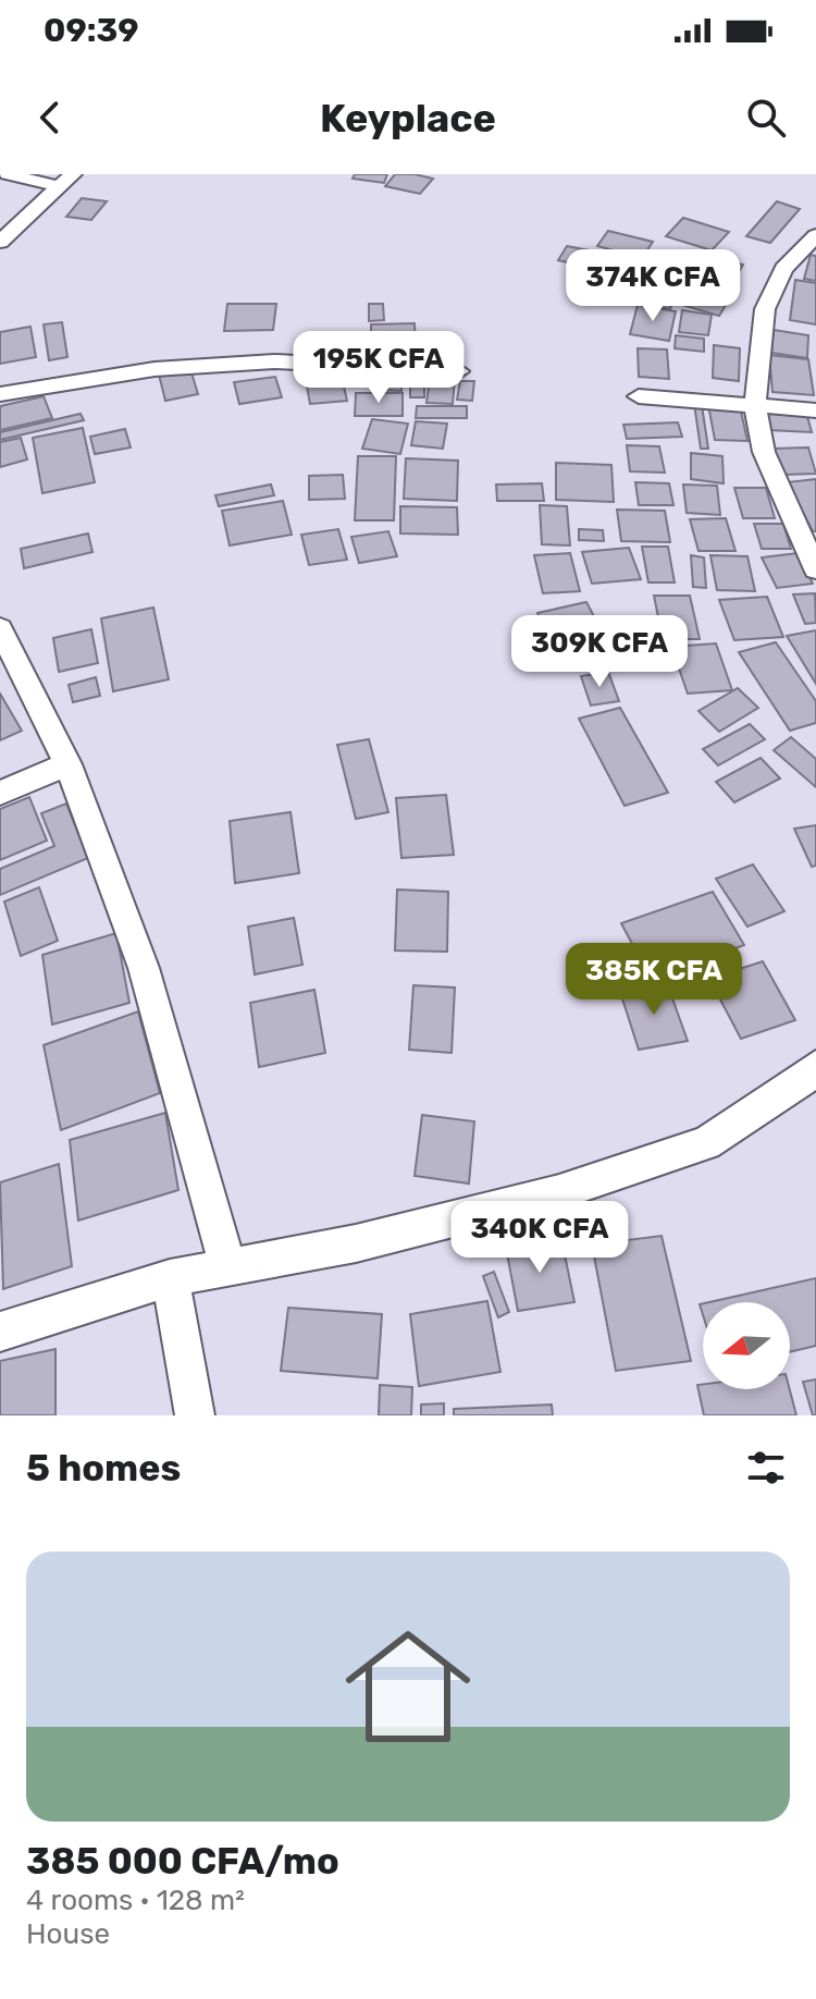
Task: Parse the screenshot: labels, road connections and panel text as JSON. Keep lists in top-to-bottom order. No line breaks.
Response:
{"north":"left","page":{"status":"09:39","header":"Keyplace","price":["374K CFA","195K CFA","309K CFA","385K CFA","340K CFA"],"heading":"5 homes","list":[{"name":"385 000 CFA/mo","note":"4 rooms · 128 m² · House"}]}}
